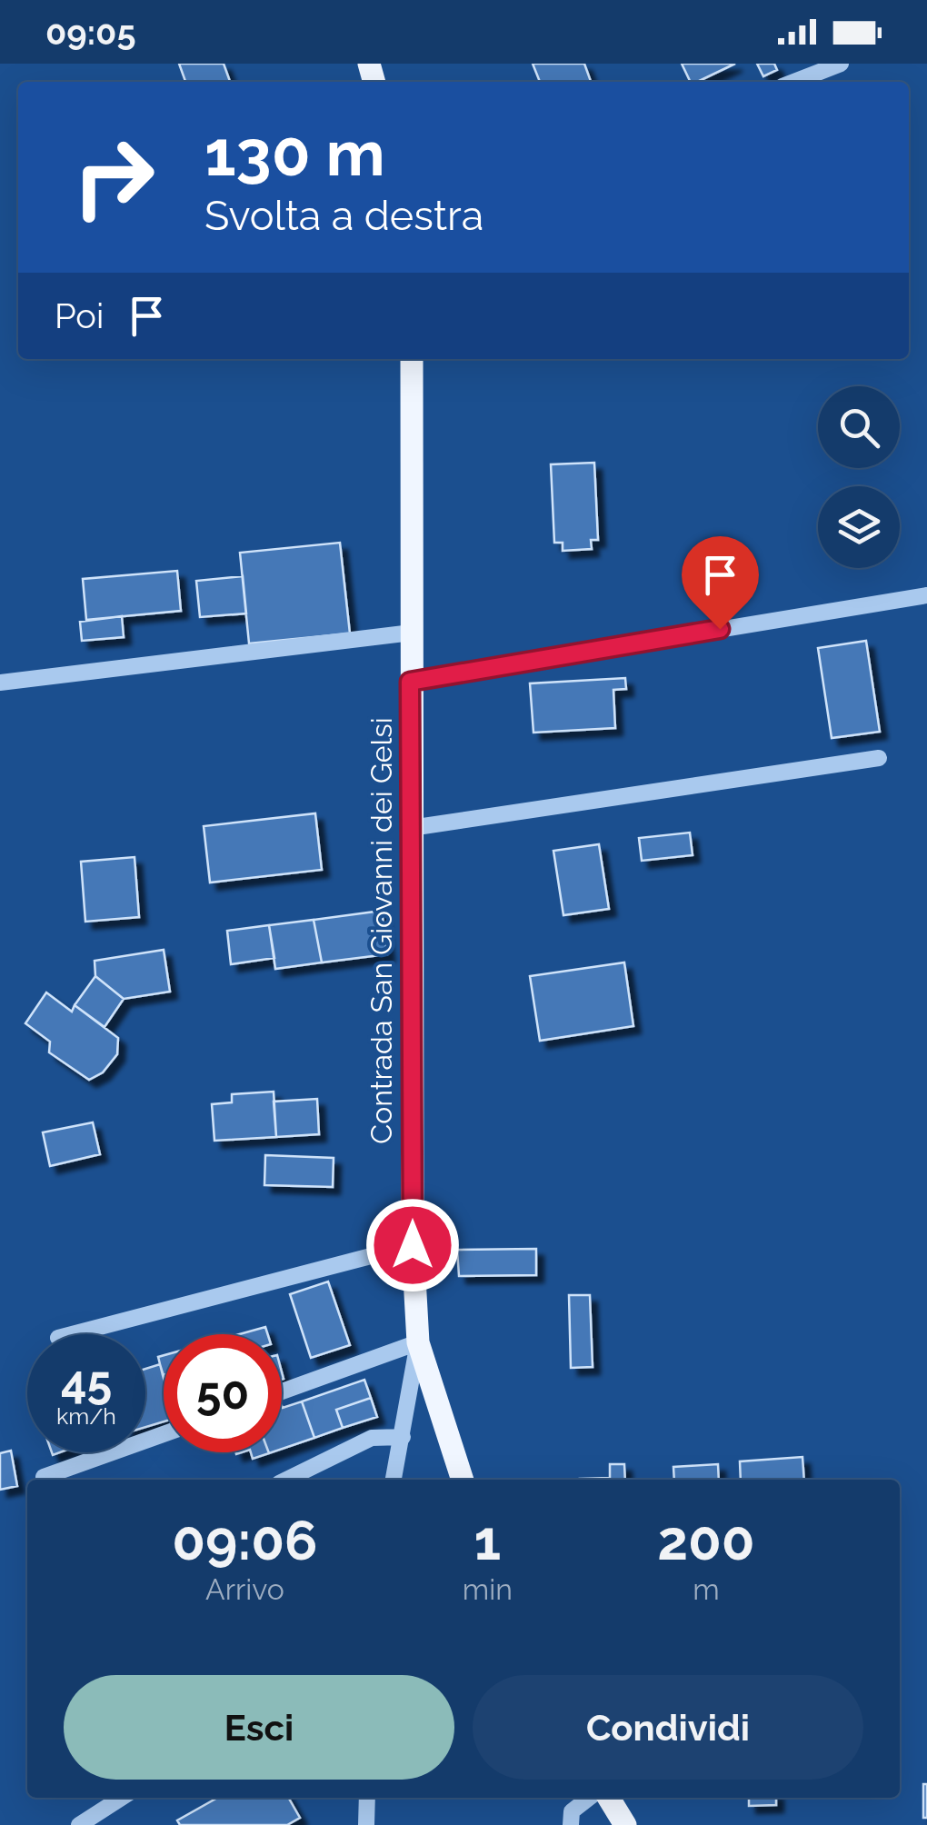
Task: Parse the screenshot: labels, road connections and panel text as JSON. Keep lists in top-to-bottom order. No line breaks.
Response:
{"streets":{"main road":["Contrada San Giovanni dei Gelsi"]},"page":{"status":"09:05","turn":["130 m","Svolta a destra"],"then":"Poi","speed":"45 km/h","limit":"50","eta":["09:06","Arrivo","1","min","200","m"],"buttons":["Esci","Condividi"]}}
